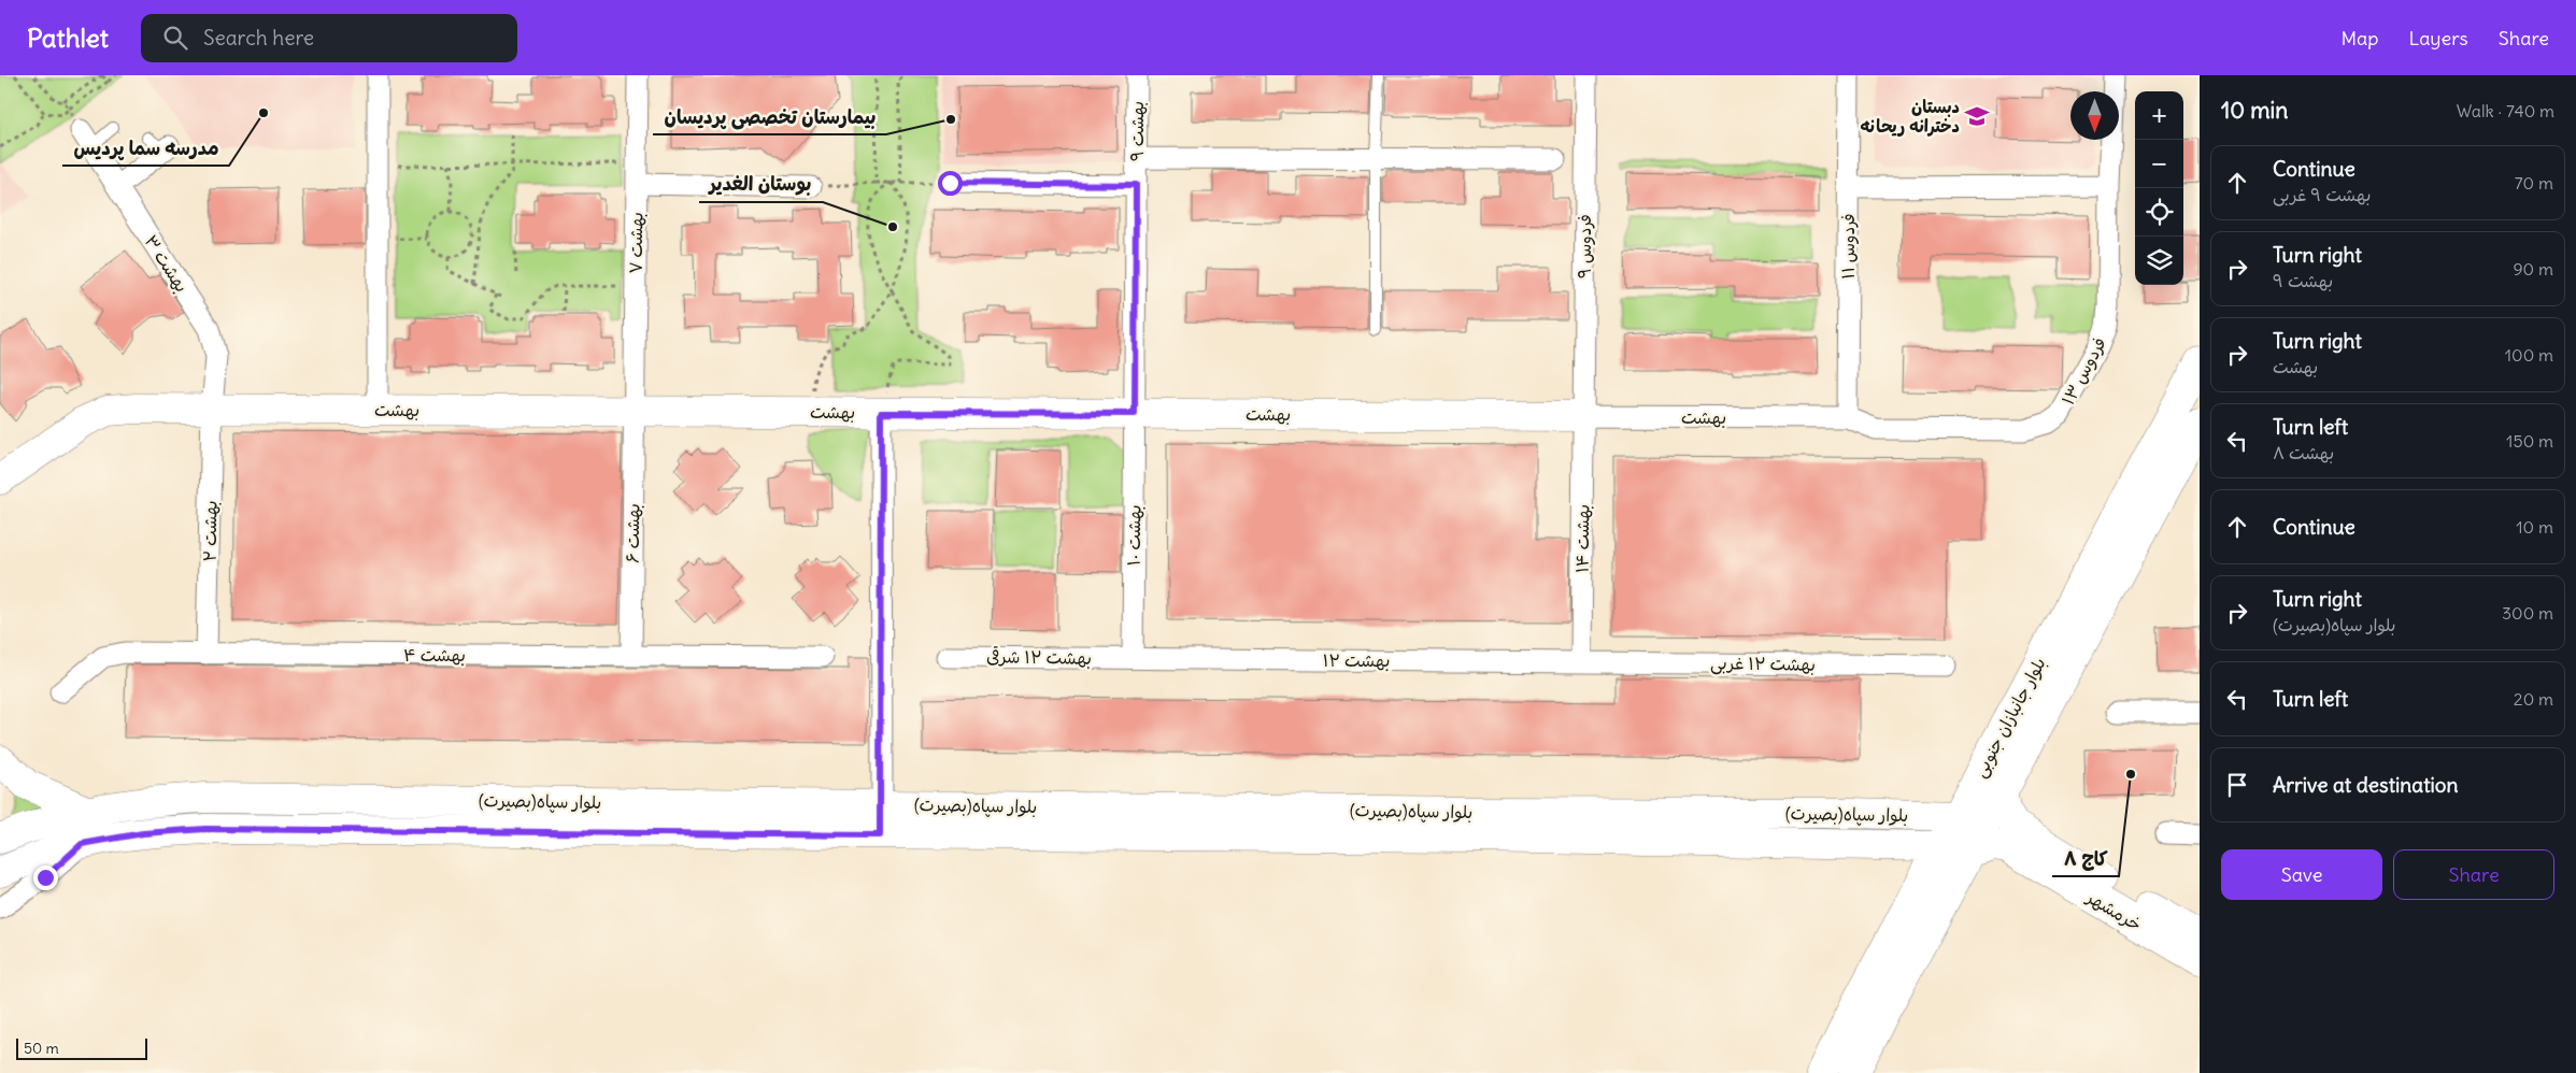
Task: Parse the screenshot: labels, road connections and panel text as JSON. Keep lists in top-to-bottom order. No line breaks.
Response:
{"streets":{"main road":["بهشت","بلوار جانبازان جنوبی","بلوار سپاه(بصیرت)","خرمشهر"],"street":["بهشت ۹","بهشت ۷","فردوس ۹","فردوس ۱۱","بهشت ۳","فردوس ۱۳","بهشت ۲","بهشت ۶","بهشت ۱۰","بهشت ۱۴","بهشت ۴","بهشت ۱۲ شرقی","بهشت ۱۲","بهشت ۱۲ غربی"]},"crossings":[["بهشت ۹","بهشت"],["بهشت ۹","بهشت ۱۰"],["بهشت ۷","بهشت"],["بهشت ۷","بهشت ۶"],["فردوس ۹","بهشت"],["فردوس ۹","بهشت ۱۴"],["فردوس ۱۱","فردوس ۱۳"],["فردوس ۱۱","بهشت"],["بهشت ۳","بهشت"],["بهشت ۳","بهشت ۲"],["فردوس ۱۳","بهشت"],["بهشت","بهشت ۲"],["بهشت","بهشت ۶"],["بهشت","بهشت ۱۰"],["بهشت","بهشت ۱۴"],["بهشت ۲","بهشت ۴"],["بهشت ۶","بهشت ۴"],["بهشت ۱۰","بهشت ۱۲ شرقی"],["بهشت ۱۰","بهشت ۱۲"],["بهشت ۱۴","بهشت ۱۲"],["بهشت ۱۴","بهشت ۱۲ غربی"],["بهشت ۱۲ شرقی","بهشت ۱۲"],["بهشت ۱۲","بهشت ۱۲ غربی"],["بلوار جانبازان جنوبی","بلوار سپاه(بصیرت)"]],"places":{"other":["مدرسه سما پردیس","بیمارستان تخصصی پردیسان","بوستان الغدیر","کاج ۸"],"school or university":["دبستان دخترانه ریحانه"]},"scale_bar":"50 m","north":"bottom","page":{"header":"Pathlet","search":"Search here","nav":["Map","Layers","Share"],"heading":["10 min","Walk · 740 m"],"map_buttons":["+","−"],"list":[["Continue","بهشت ۹ غربی","70 m"],["Turn right","بهشت ۹","90 m"],["Turn right","بهشت","100 m"],["Turn left","بهشت ۸","150 m"],["Continue","10 m"],["Turn right","بلوار سپاه(بصیرت)","300 m"],["Turn left","20 m"],"Arrive at destination"],"buttons":["Save","Share"],"scale":"50 m"}}
